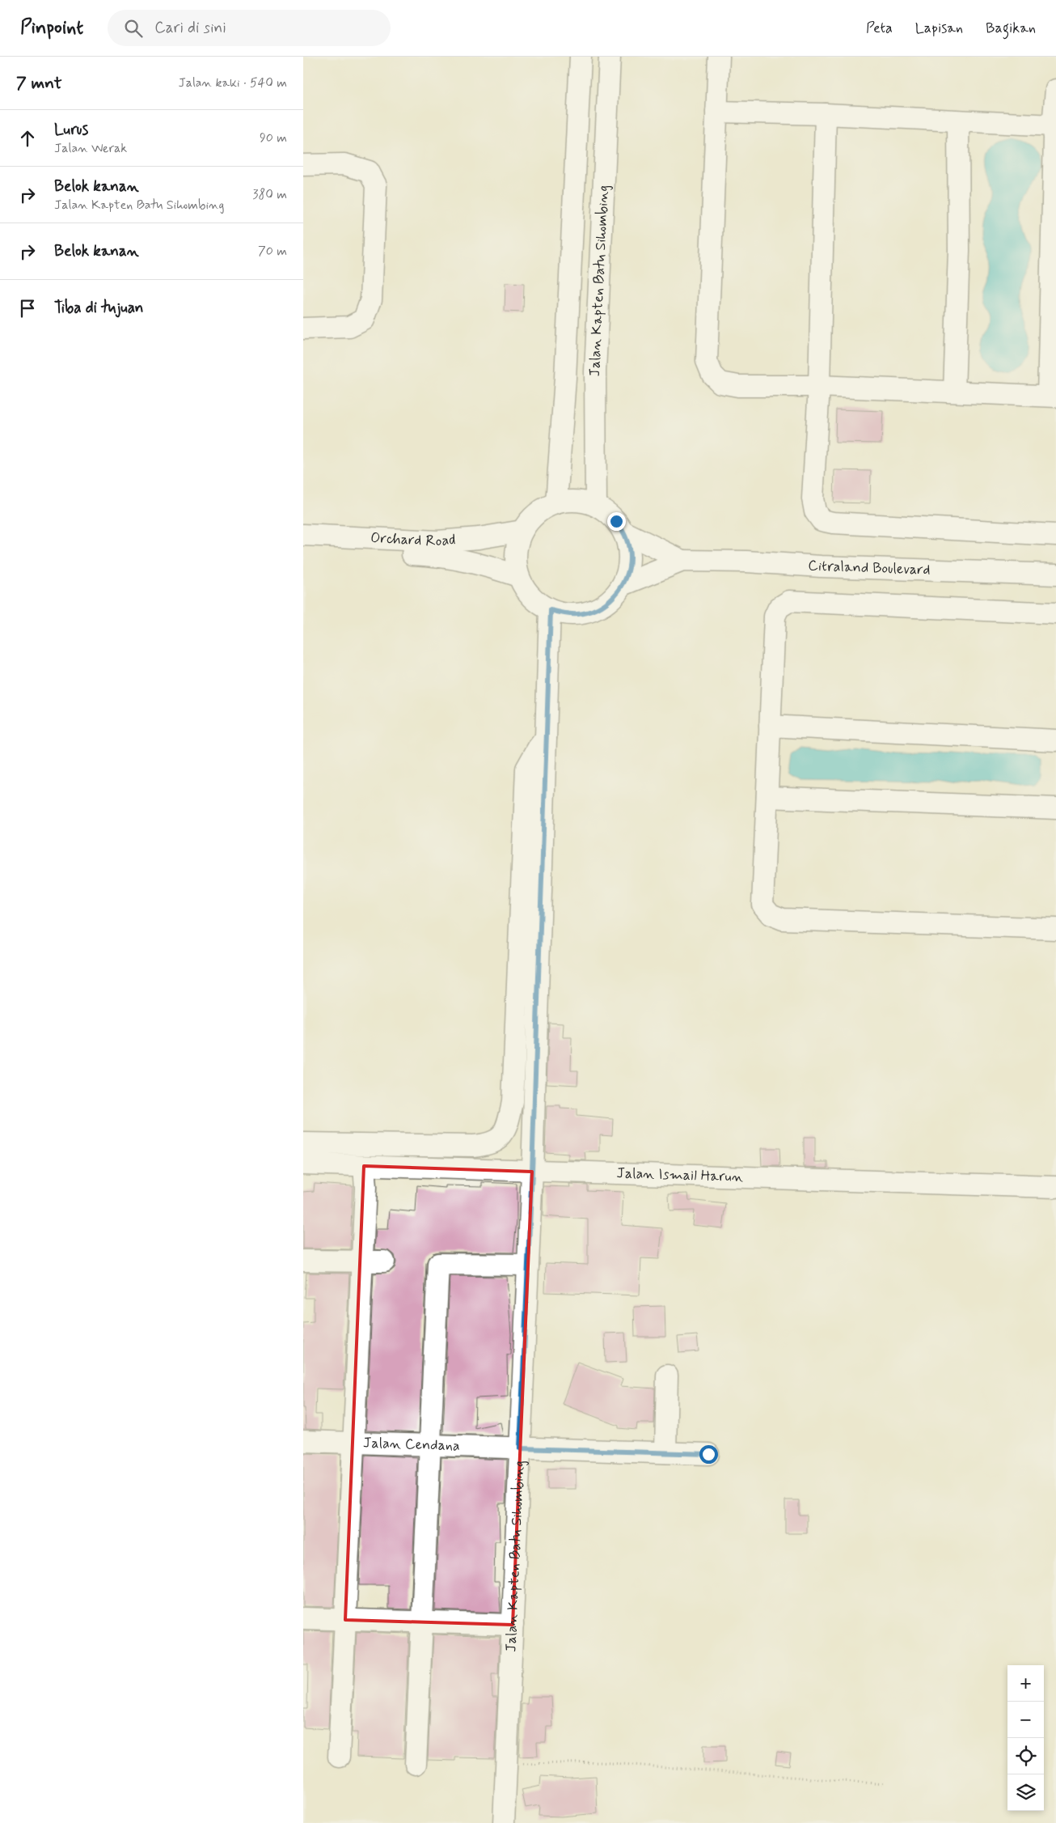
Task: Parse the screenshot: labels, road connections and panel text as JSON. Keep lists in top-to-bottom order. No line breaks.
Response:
{"streets":{"street":["Jalan Kapten Batu Sihombing","Orchard Road","Citraland Boulevard","Jalan Ismail Harun","Jalan Cendana"]},"crossings":[["Jalan Kapten Batu Sihombing","Orchard Road"],["Jalan Kapten Batu Sihombing","Citraland Boulevard"],["Jalan Kapten Batu Sihombing","Jalan Ismail Harun"],["Jalan Kapten Batu Sihombing","Jalan Cendana"],["Orchard Road","Citraland Boulevard"]],"page":{"header":"Pinpoint","search":"Cari di sini","nav":["Peta","Lapisan","Bagikan"],"heading":["7 mnt","Jalan kaki · 540 m"],"list":[["Lurus","Jalan Werak","90 m"],["Belok kanan","Jalan Kapten Batu Sihombing","380 m"],["Belok kanan","70 m"],"Tiba di tujuan"],"map_buttons":["+","−"]}}
